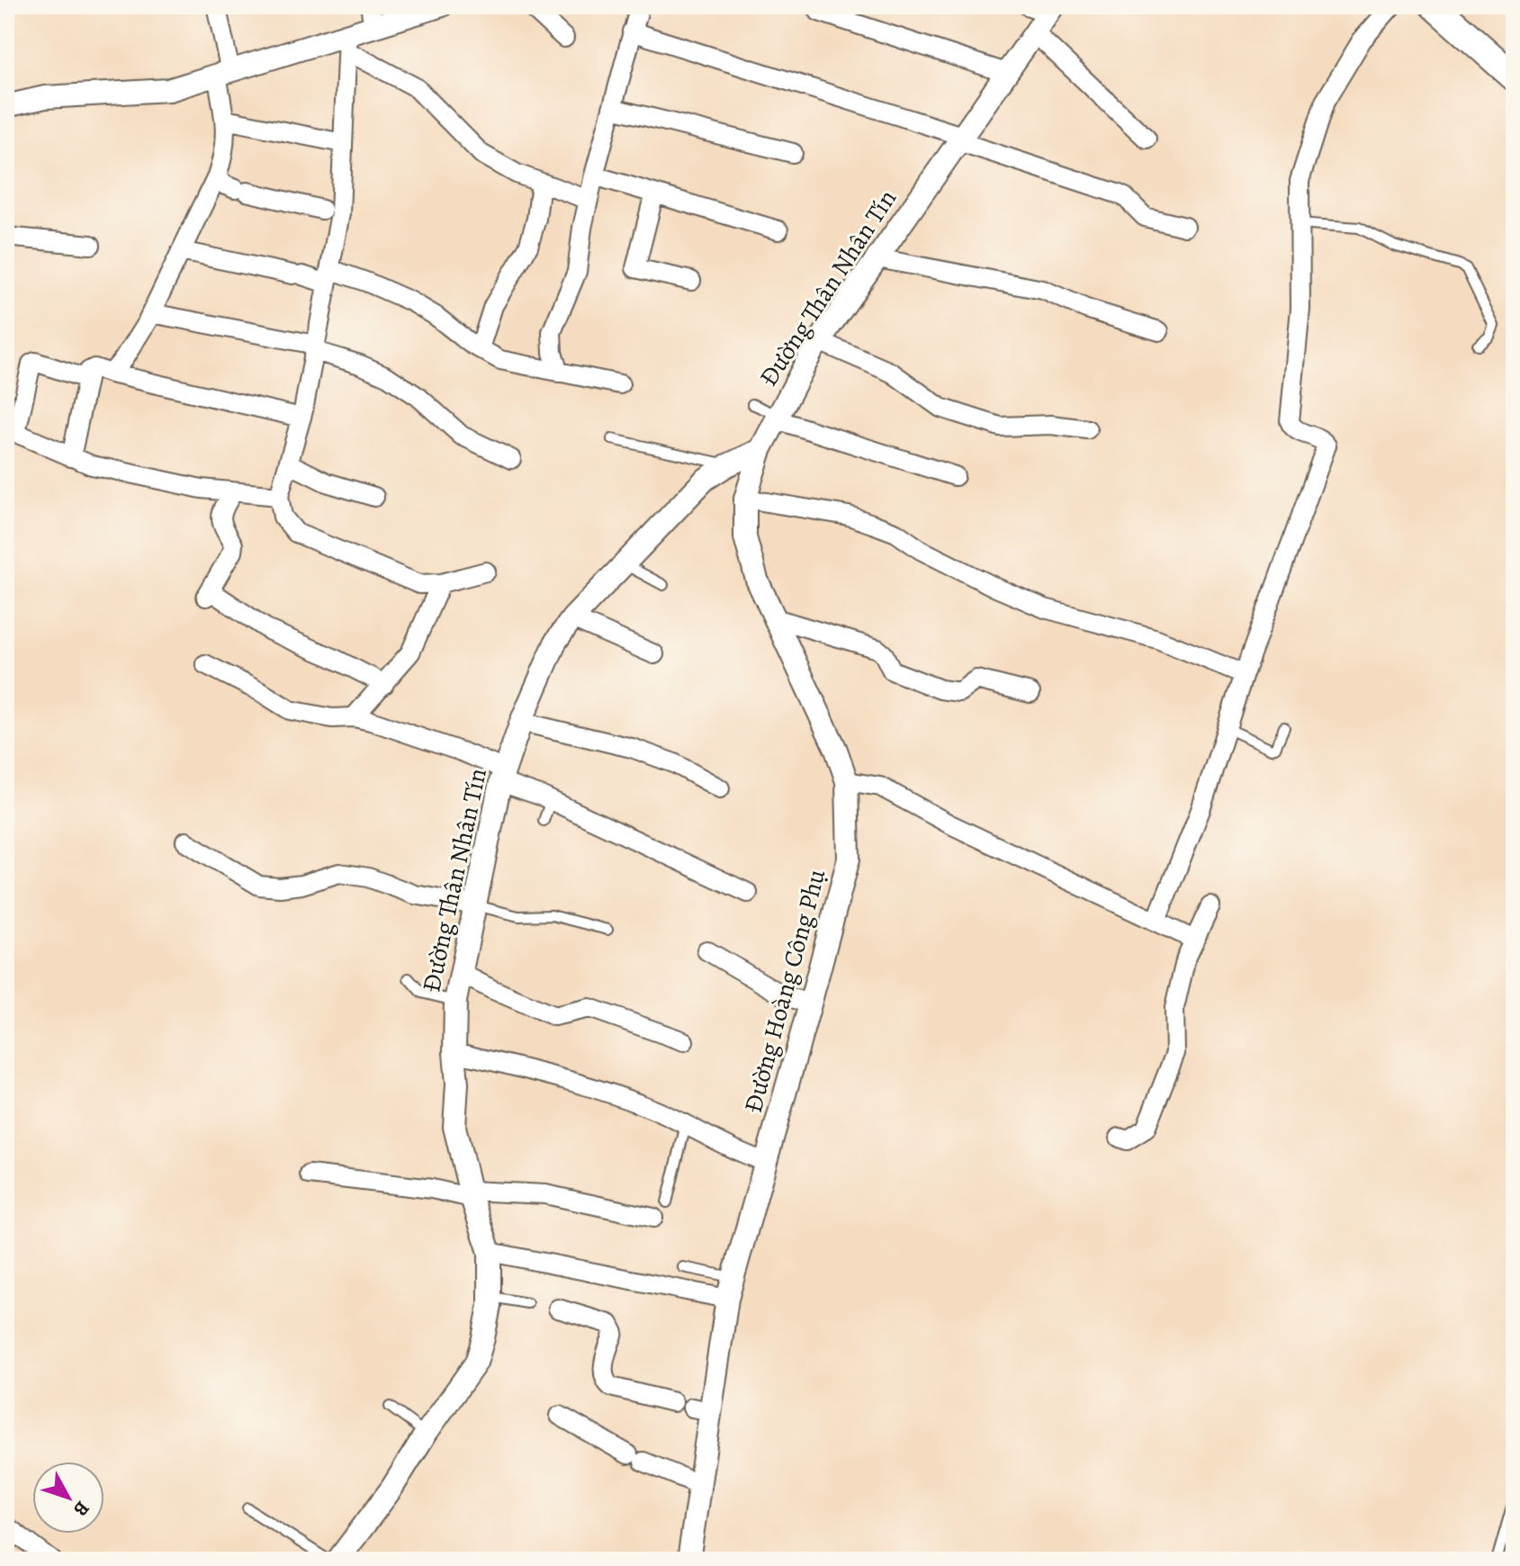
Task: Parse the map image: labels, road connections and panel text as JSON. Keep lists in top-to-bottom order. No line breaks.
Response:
{"streets":{"street":["Đường Thân Nhân Tín","Đường Hoàng Công Phụ"]},"crossings":[["Đường Thân Nhân Tín","Đường Hoàng Công Phụ"]],"north":"bottom right"}
